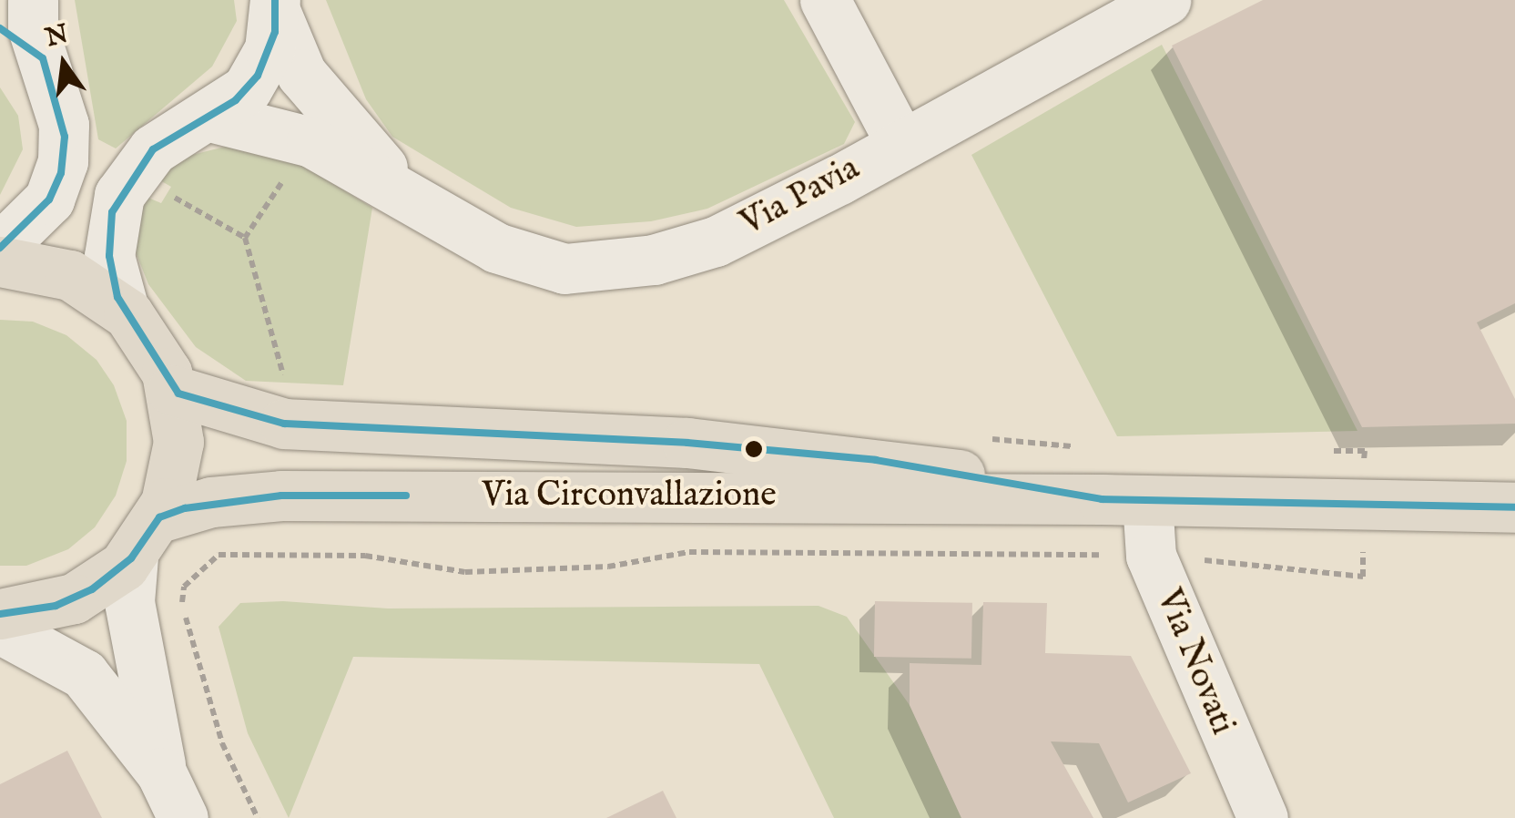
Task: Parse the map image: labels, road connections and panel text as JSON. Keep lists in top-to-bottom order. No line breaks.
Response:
{"streets":{"main road":["Via Circonvallazione"],"street":["Via Pavia","Via Novati"]},"crossings":[["Via Circonvallazione","Via Novati"]],"north":"top"}
